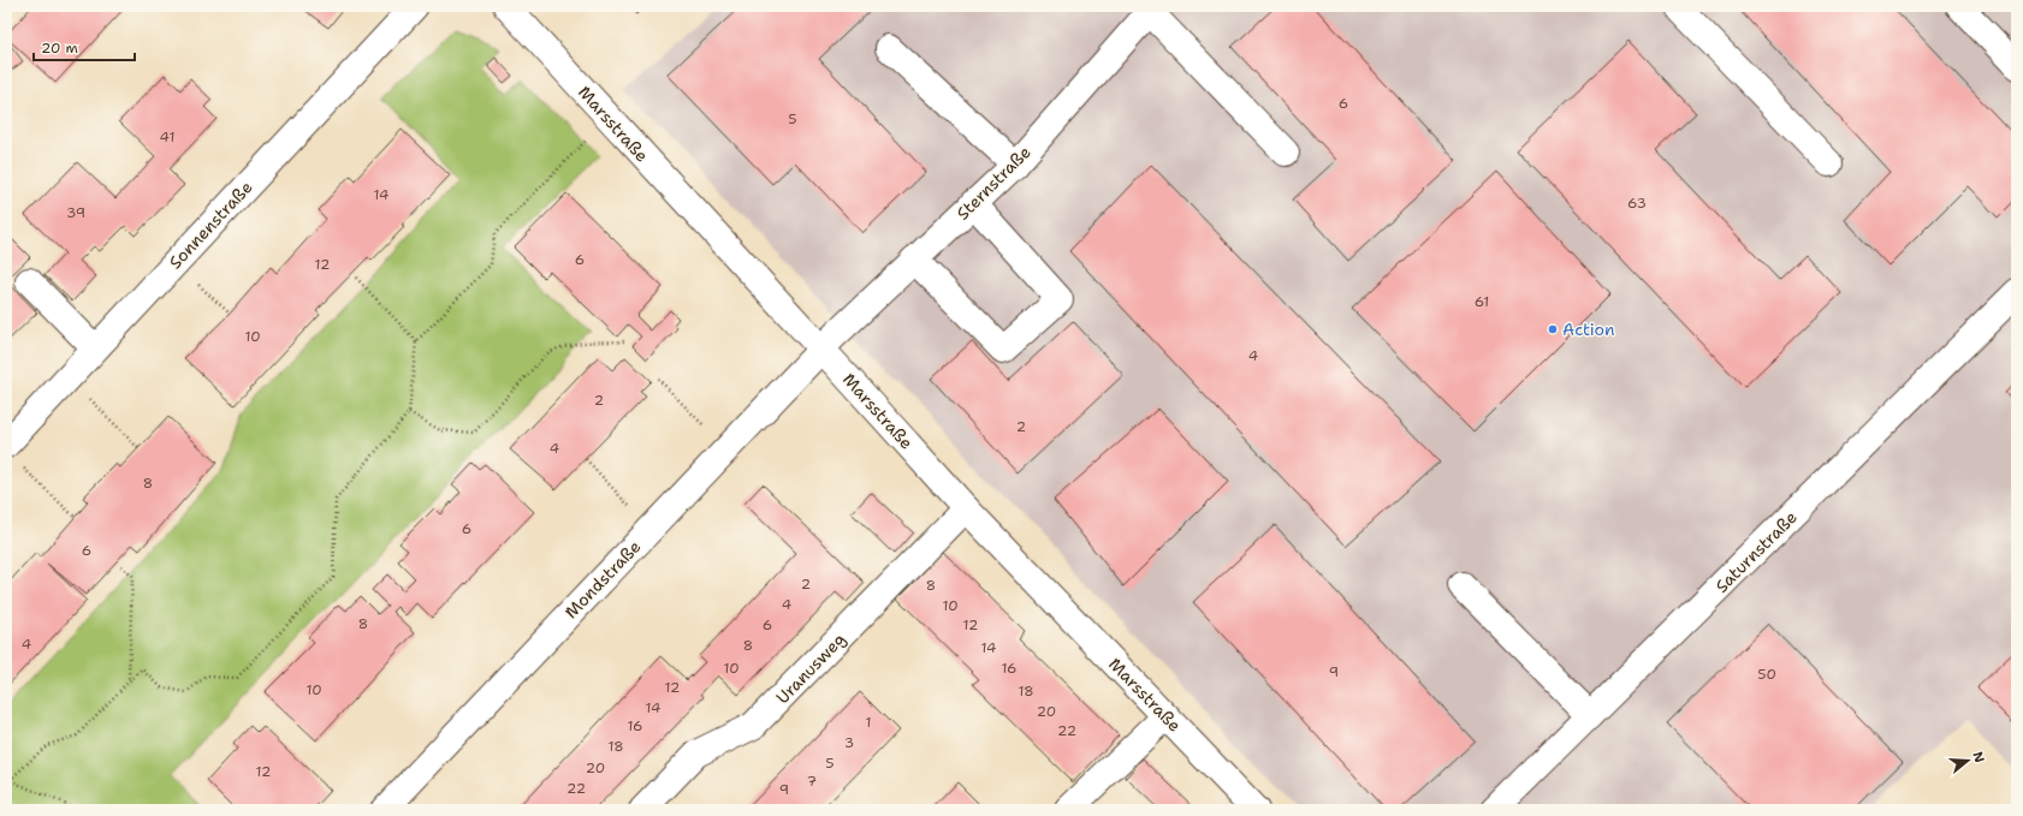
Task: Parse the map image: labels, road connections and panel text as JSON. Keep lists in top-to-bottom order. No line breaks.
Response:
{"streets":{"street":["Marsstraße","Sternstraße","Sonnenstraße","Saturnstraße","Mondstraße","Uranusweg"]},"crossings":[["Marsstraße","Sternstraße"],["Marsstraße","Mondstraße"],["Marsstraße","Uranusweg"],["Sternstraße","Mondstraße"]],"places":["Action"],"house_numbers":["6","5","41","14","63","39","6","12","61","10","4","2","2","4","8","6","6","2","8","4","10","8","6","12","4","8","14","10","16","9","50","12","10","18","14","20","1","16","22","3","18","5","20","12","7","22","9"],"scale_bar":"20 m","north":"right"}
